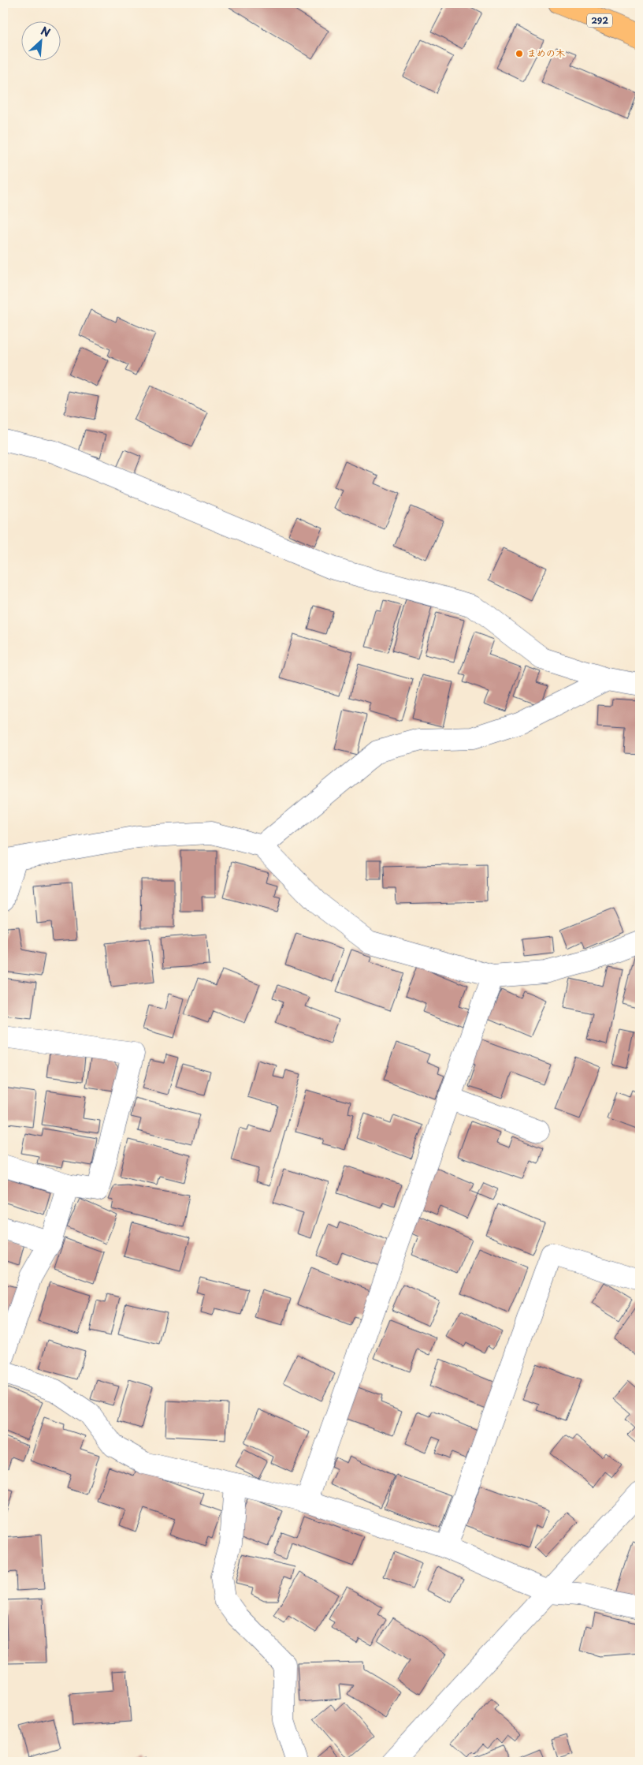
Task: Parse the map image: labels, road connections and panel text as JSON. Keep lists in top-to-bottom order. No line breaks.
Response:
{"streets":{"highway":["292"]},"places":["まめの木"],"north":"top right"}
